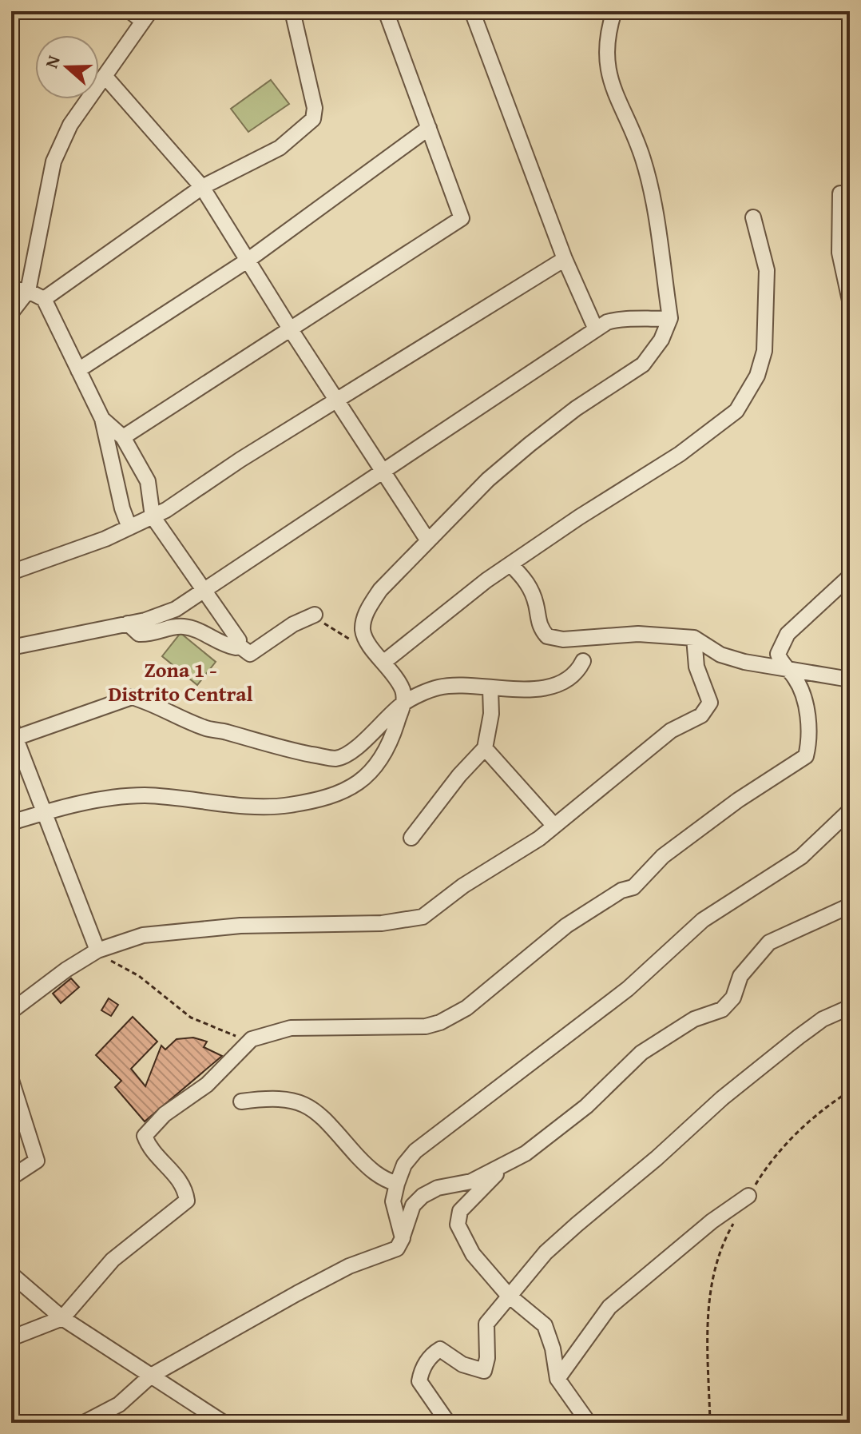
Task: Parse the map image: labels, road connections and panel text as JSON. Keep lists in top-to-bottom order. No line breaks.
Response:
{"districts":["Zona 1 - Distrito Central"],"north":"left"}
